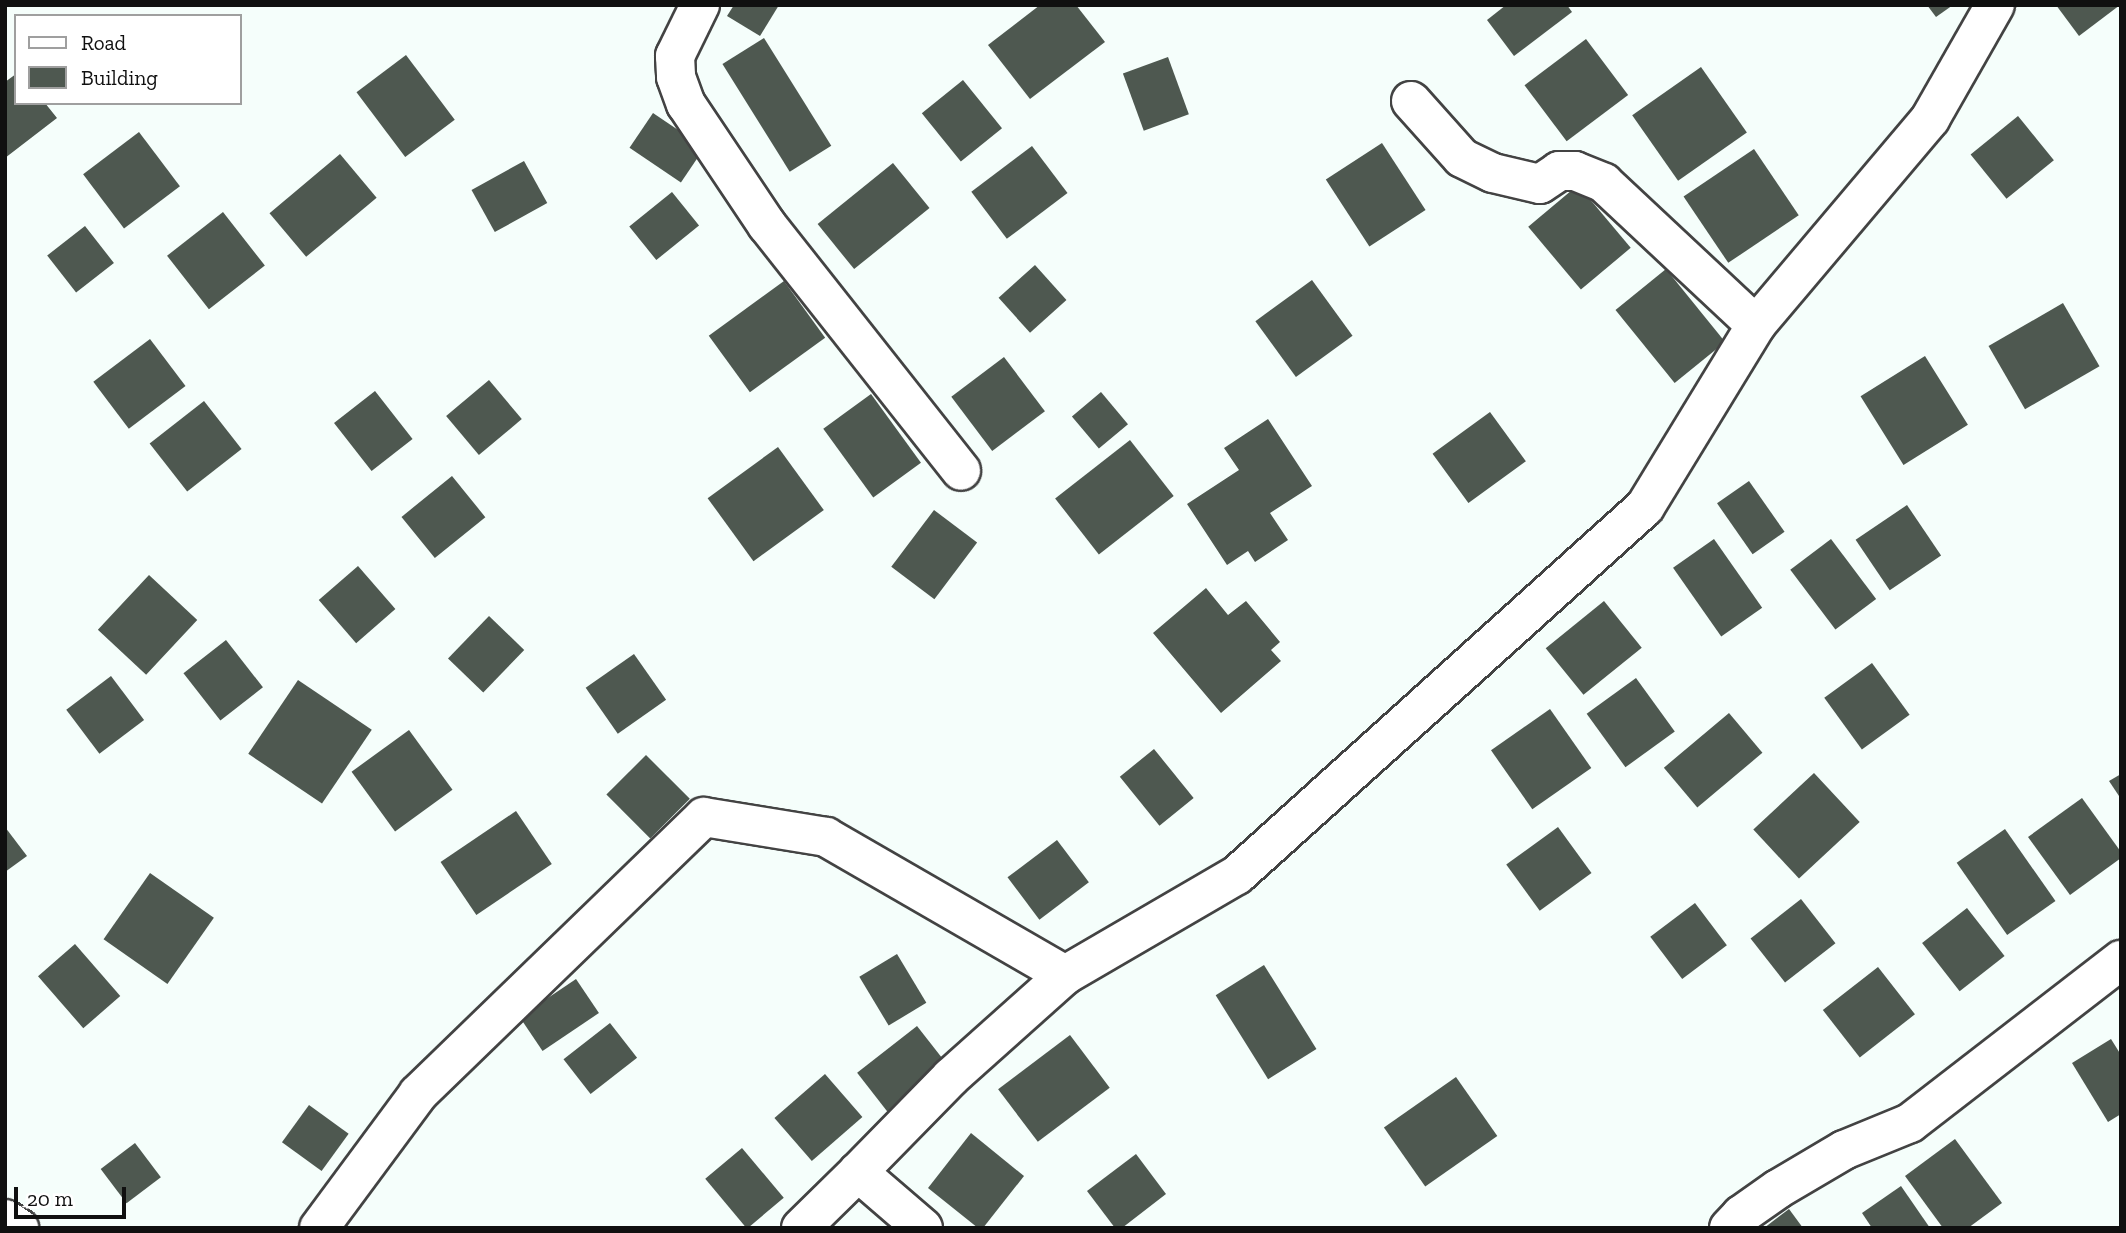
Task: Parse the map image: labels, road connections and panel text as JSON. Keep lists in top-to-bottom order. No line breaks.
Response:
{"legend":["Road","Building"],"scale_bar":"20 m"}
